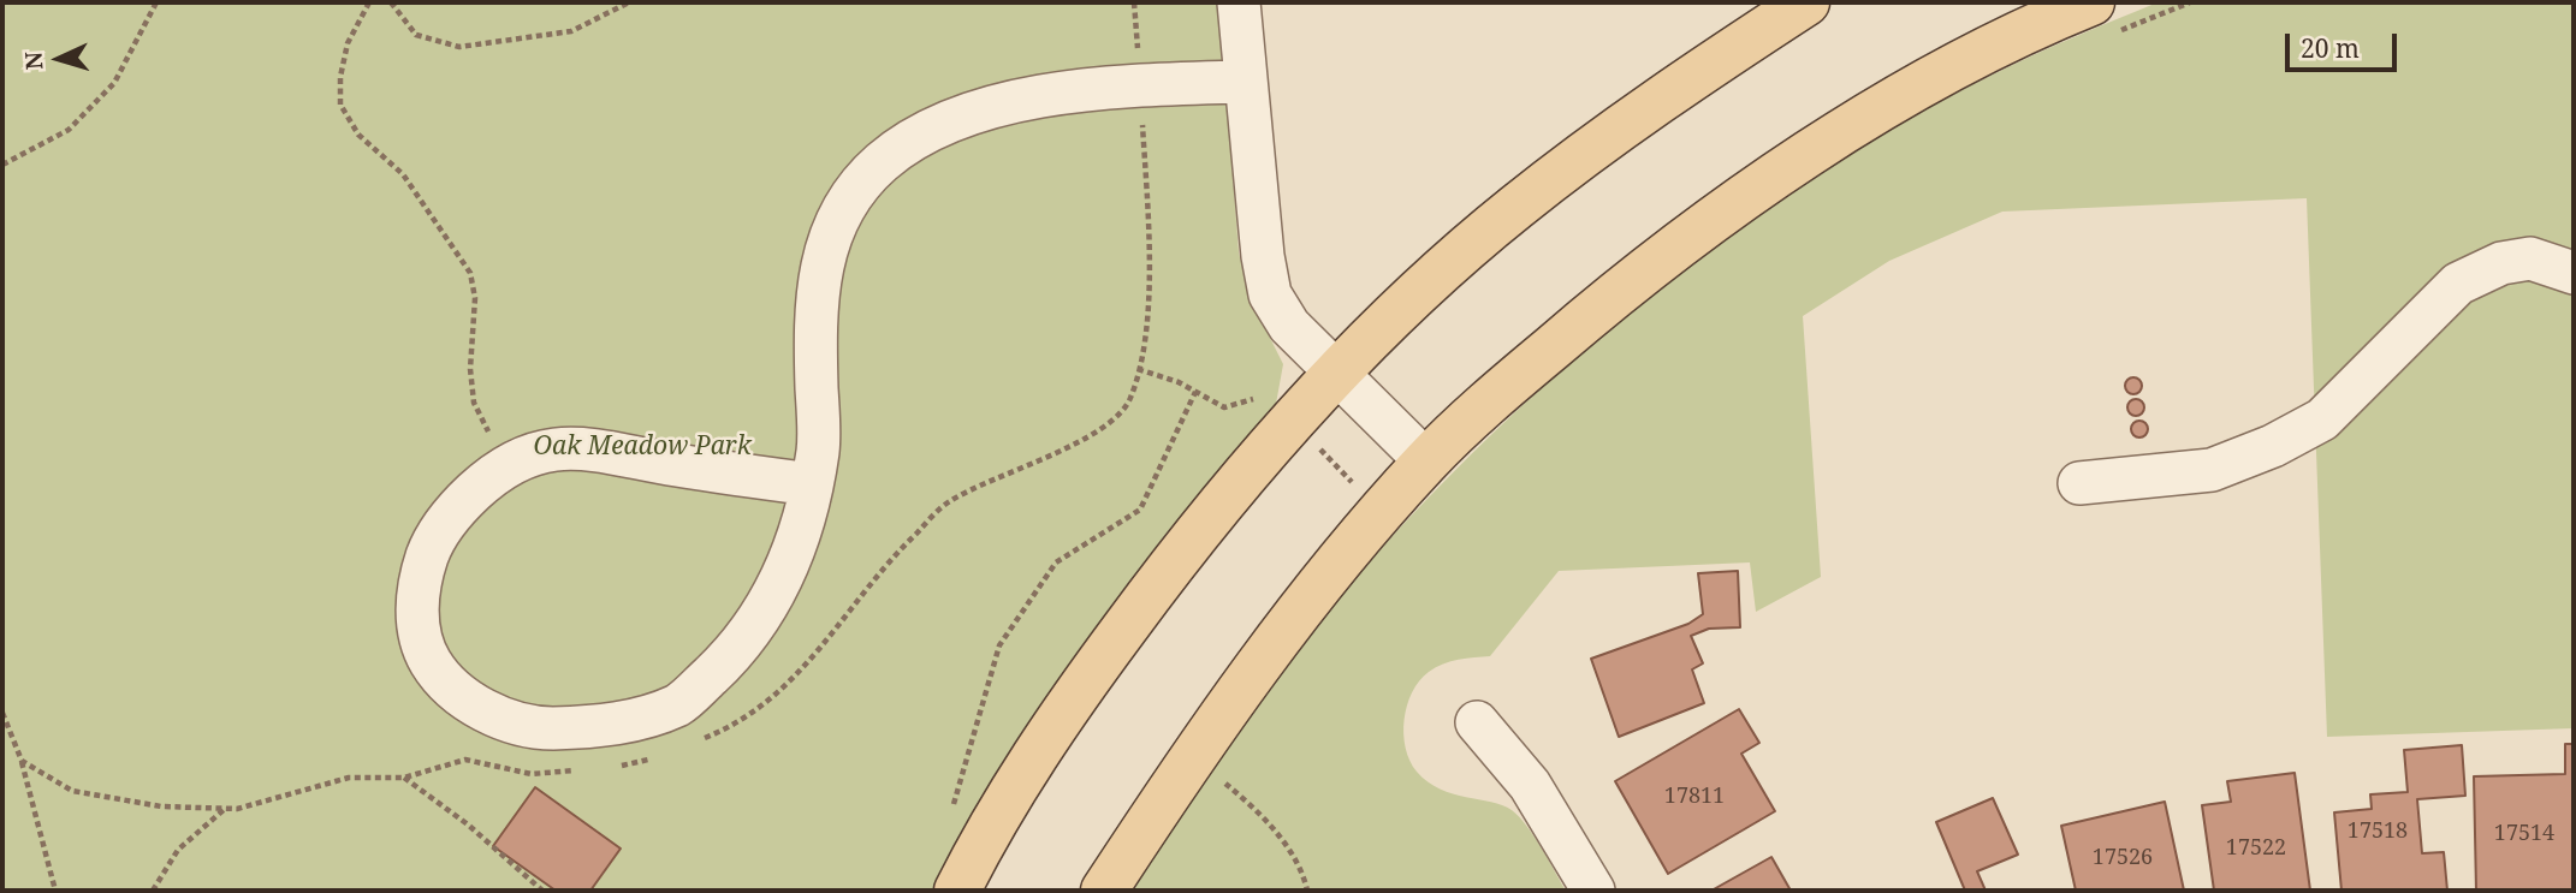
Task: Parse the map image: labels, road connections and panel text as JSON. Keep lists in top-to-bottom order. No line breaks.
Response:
{"parks":["Oak Meadow Park"],"house_numbers":["17811","17518","17514","17522","17526"],"scale_bar":"20 m","north":"left"}
